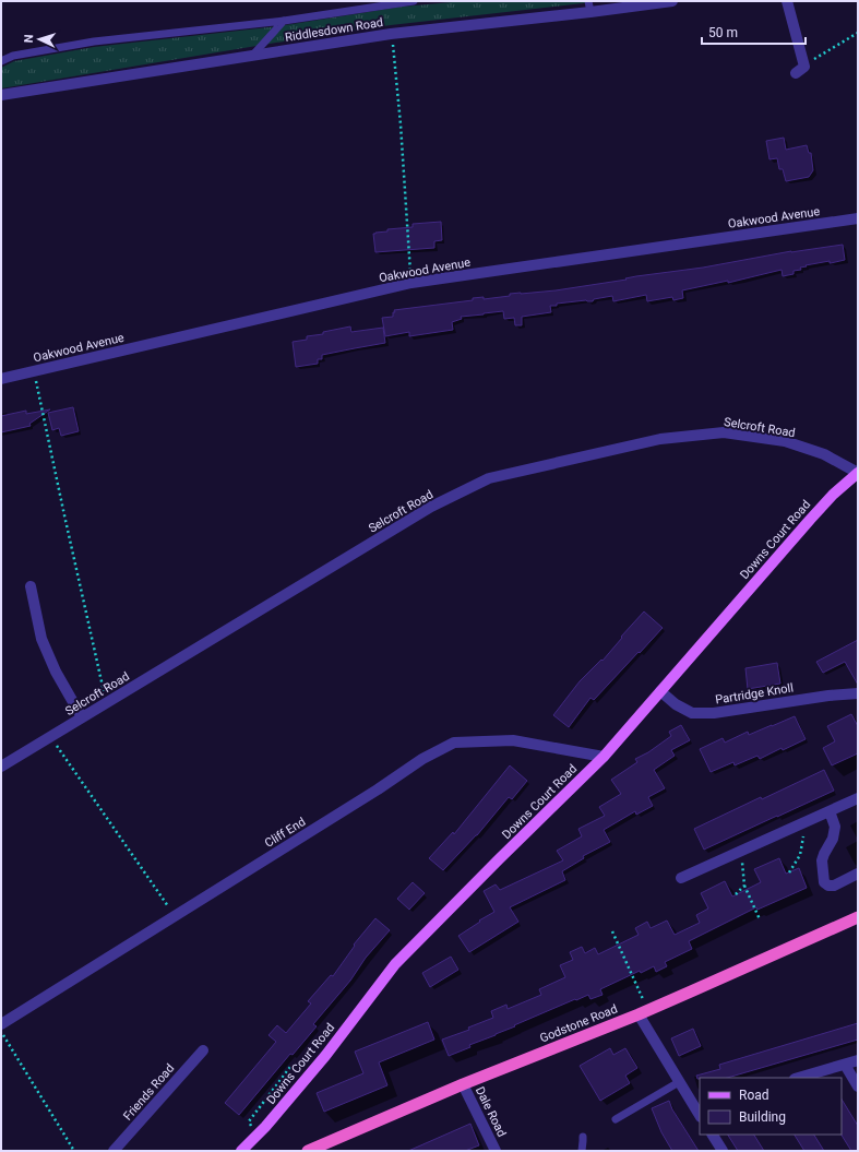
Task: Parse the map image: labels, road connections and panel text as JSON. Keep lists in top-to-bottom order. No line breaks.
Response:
{"streets":{"highway":["Godstone Road"],"main road":["Downs Court Road"],"street":["Riddlesdown Road","Oakwood Avenue","Selcroft Road","Partridge Knoll","Cliff End","Friends Road","Dale Road"]},"crossings":[["Selcroft Road","Downs Court Road"],["Downs Court Road","Partridge Knoll"],["Downs Court Road","Cliff End"],["Godstone Road","Dale Road"]],"legend":["Road","Building"],"scale_bar":"50 m","north":"left"}
